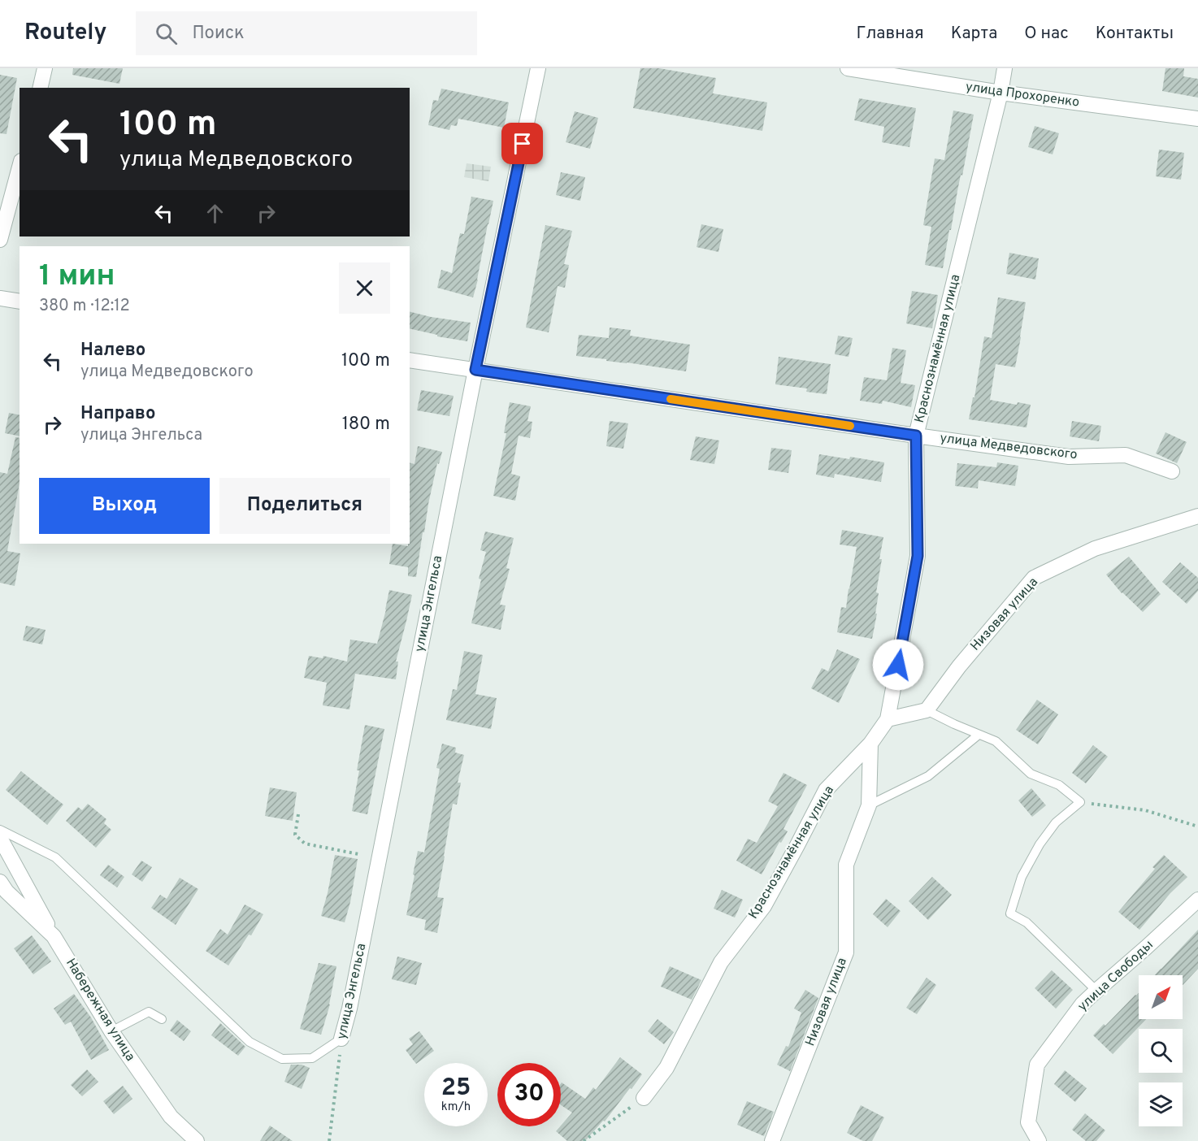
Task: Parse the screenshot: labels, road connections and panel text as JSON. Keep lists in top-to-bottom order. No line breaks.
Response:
{"streets":{"street":["улица Прохоренко","Краснознамённая улица","улица Медведовского","улица Энгельса","Низовая улица","улица Свободы","Набережная улица"]},"crossings":[["улица Прохоренко","Краснознамённая улица"],["Краснознамённая улица","улица Медведовского"],["Краснознамённая улица","Низовая улица"],["улица Медведовского","улица Энгельса"]],"north":"top right","page":{"header":"Routely","search":"Поиск","nav":["Главная","Карта","О нас","Контакты"],"turn":["100 m","улица Медведовского"],"heading":["1 мин","380 m · 12:12"],"list":[{"name":"Налево","note":"улица Медведовского","value":"100 m"},{"name":"Направо","note":"улица Энгельса","value":"180 m"}],"buttons":["Выход","Поделиться"],"speed":"25 km/h","limit":"30"}}
